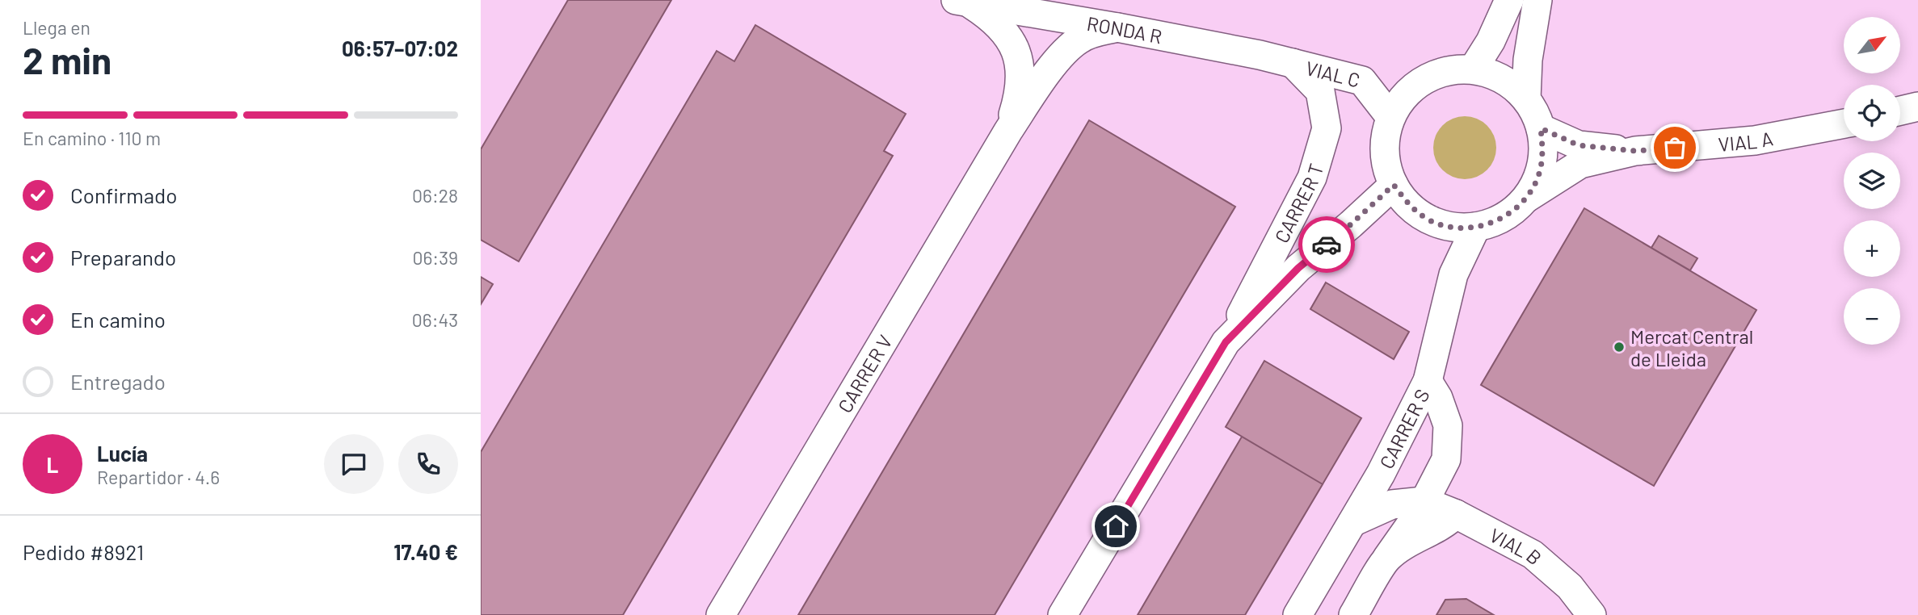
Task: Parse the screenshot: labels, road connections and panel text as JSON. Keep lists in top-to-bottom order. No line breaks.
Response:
{"streets":{"lane":["RONDA R","VIAL C","VIAL A","CARRER T","CARRER V","CARRER S","VIAL B"]},"crossings":[["RONDA R","VIAL C"],["RONDA R","CARRER T"],["RONDA R","CARRER V"],["VIAL C","VIAL A"],["VIAL C","CARRER T"],["VIAL C","CARRER S"],["VIAL A","CARRER T"],["VIAL A","CARRER S"],["CARRER T","CARRER S"],["CARRER S","VIAL B"]],"places":["Mercat Central de Lleida"],"north":"top right","page":{"heading":["2 min","Llega en","06:57–07:02"],"panel":["Lucía","Repartidor · 4.6","Pedido #8921","17.40 €"],"map_buttons":["+","−"],"bar":"En camino · 110 m","list":[["Confirmado","06:28"],["Preparando","06:39"],["En camino","06:43"],"Entregado"],"round":"L"}}
